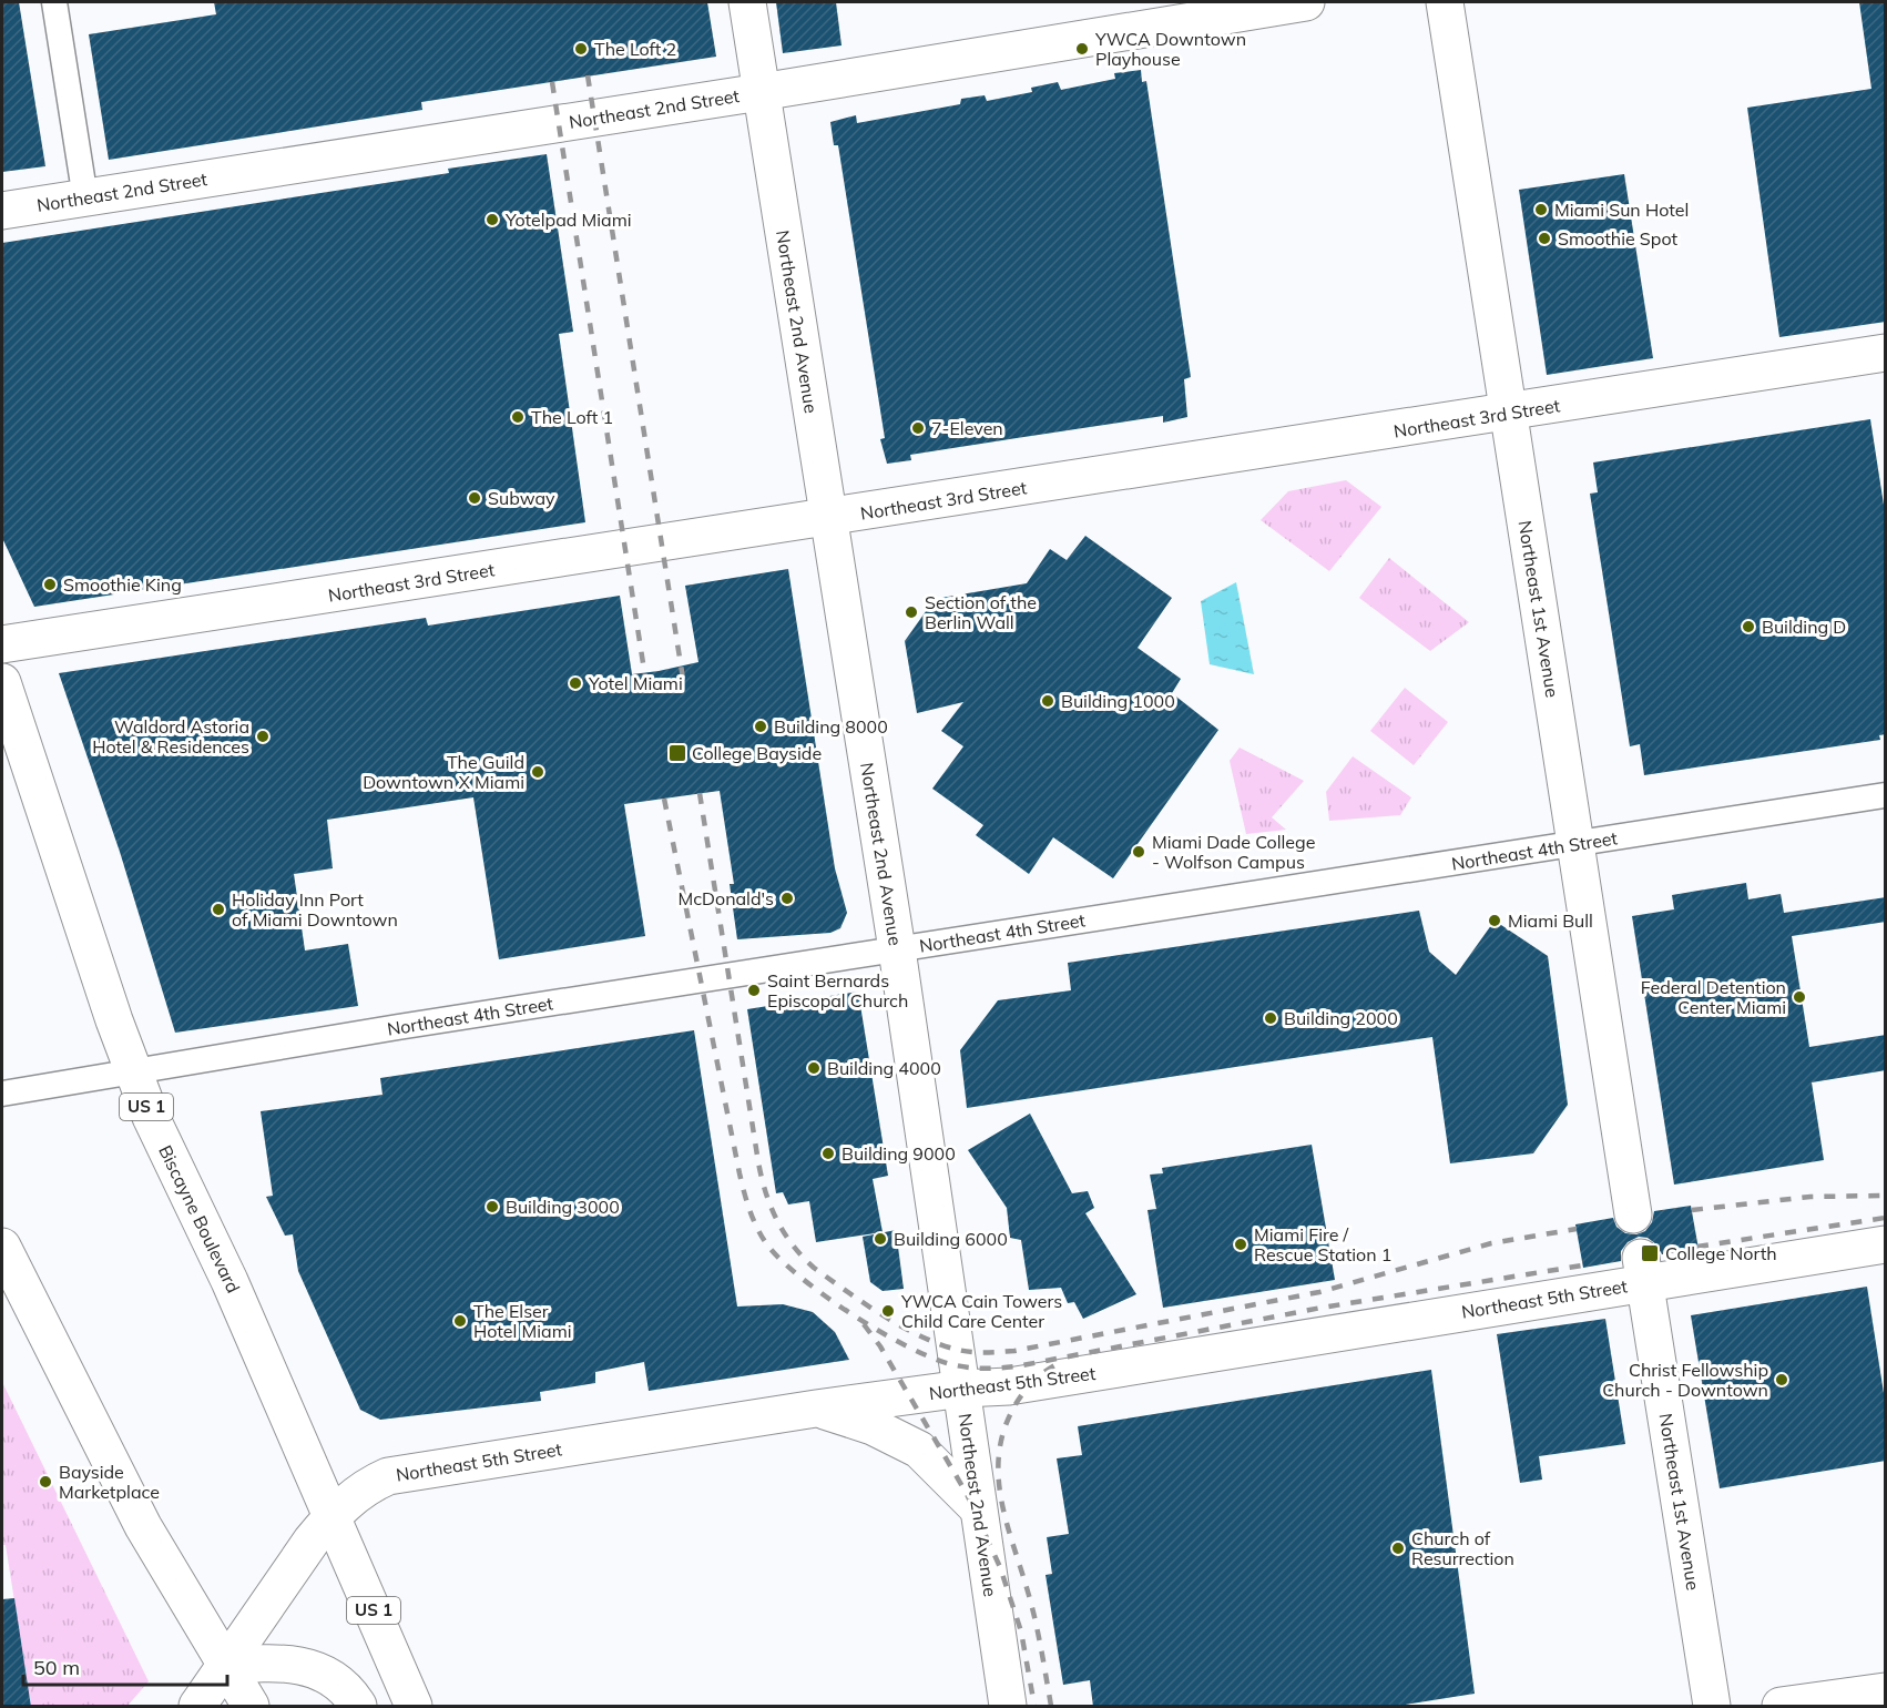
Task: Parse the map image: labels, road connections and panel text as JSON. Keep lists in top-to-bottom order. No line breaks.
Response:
{"streets":{"main road":["Northeast 2nd Street","Northeast 2nd Avenue","Northeast 3rd Street","Northeast 1st Avenue","US 1","Biscayne Boulevard","Northeast 5th Street"],"street":["Northeast 4th Street"]},"crossings":[["Northeast 2nd Street","Northeast 2nd Avenue"],["Northeast 2nd Avenue","Northeast 3rd Street"],["Northeast 2nd Avenue","Northeast 4th Street"],["Northeast 2nd Avenue","Northeast 5th Street"],["Northeast 3rd Street","Northeast 1st Avenue"],["Northeast 1st Avenue","Northeast 4th Street"],["Northeast 1st Avenue","Northeast 5th Street"],["Northeast 4th Street","Biscayne Boulevard"],["Biscayne Boulevard","Northeast 5th Street"]],"places":{"other":["The Loft 2","YWCA Downtown Playhouse","Miami Sun Hotel","Yotelpad Miami","Smoothie Spot","The Loft 1","7-Eleven","Subway","Smoothie King","Section of the Berlin Wall","Building D","Yotel Miami","Building 1000","Building 8000","Waldord Astoria Hotel & Residences","The Guild Downtown X Miami","Miami Dade College - Wolfson Campus","McDonald's","Holiday Inn Port of Miami Downtown","Miami Bull","Saint Bernards Episcopal Church","Federal Detention Center Miami","Building 2000","Building 4000","Building 9000","Building 3000","Building 6000","Miami Fire / Rescue Station 1","YWCA Cain Towers Child Care Center","The Elser Hotel Miami","Christ Fellowship Church - Downtown","Bayside Marketplace","Church of Resurrection"],"transit":["College Bayside","College North"]},"scale_bar":"50 m"}
